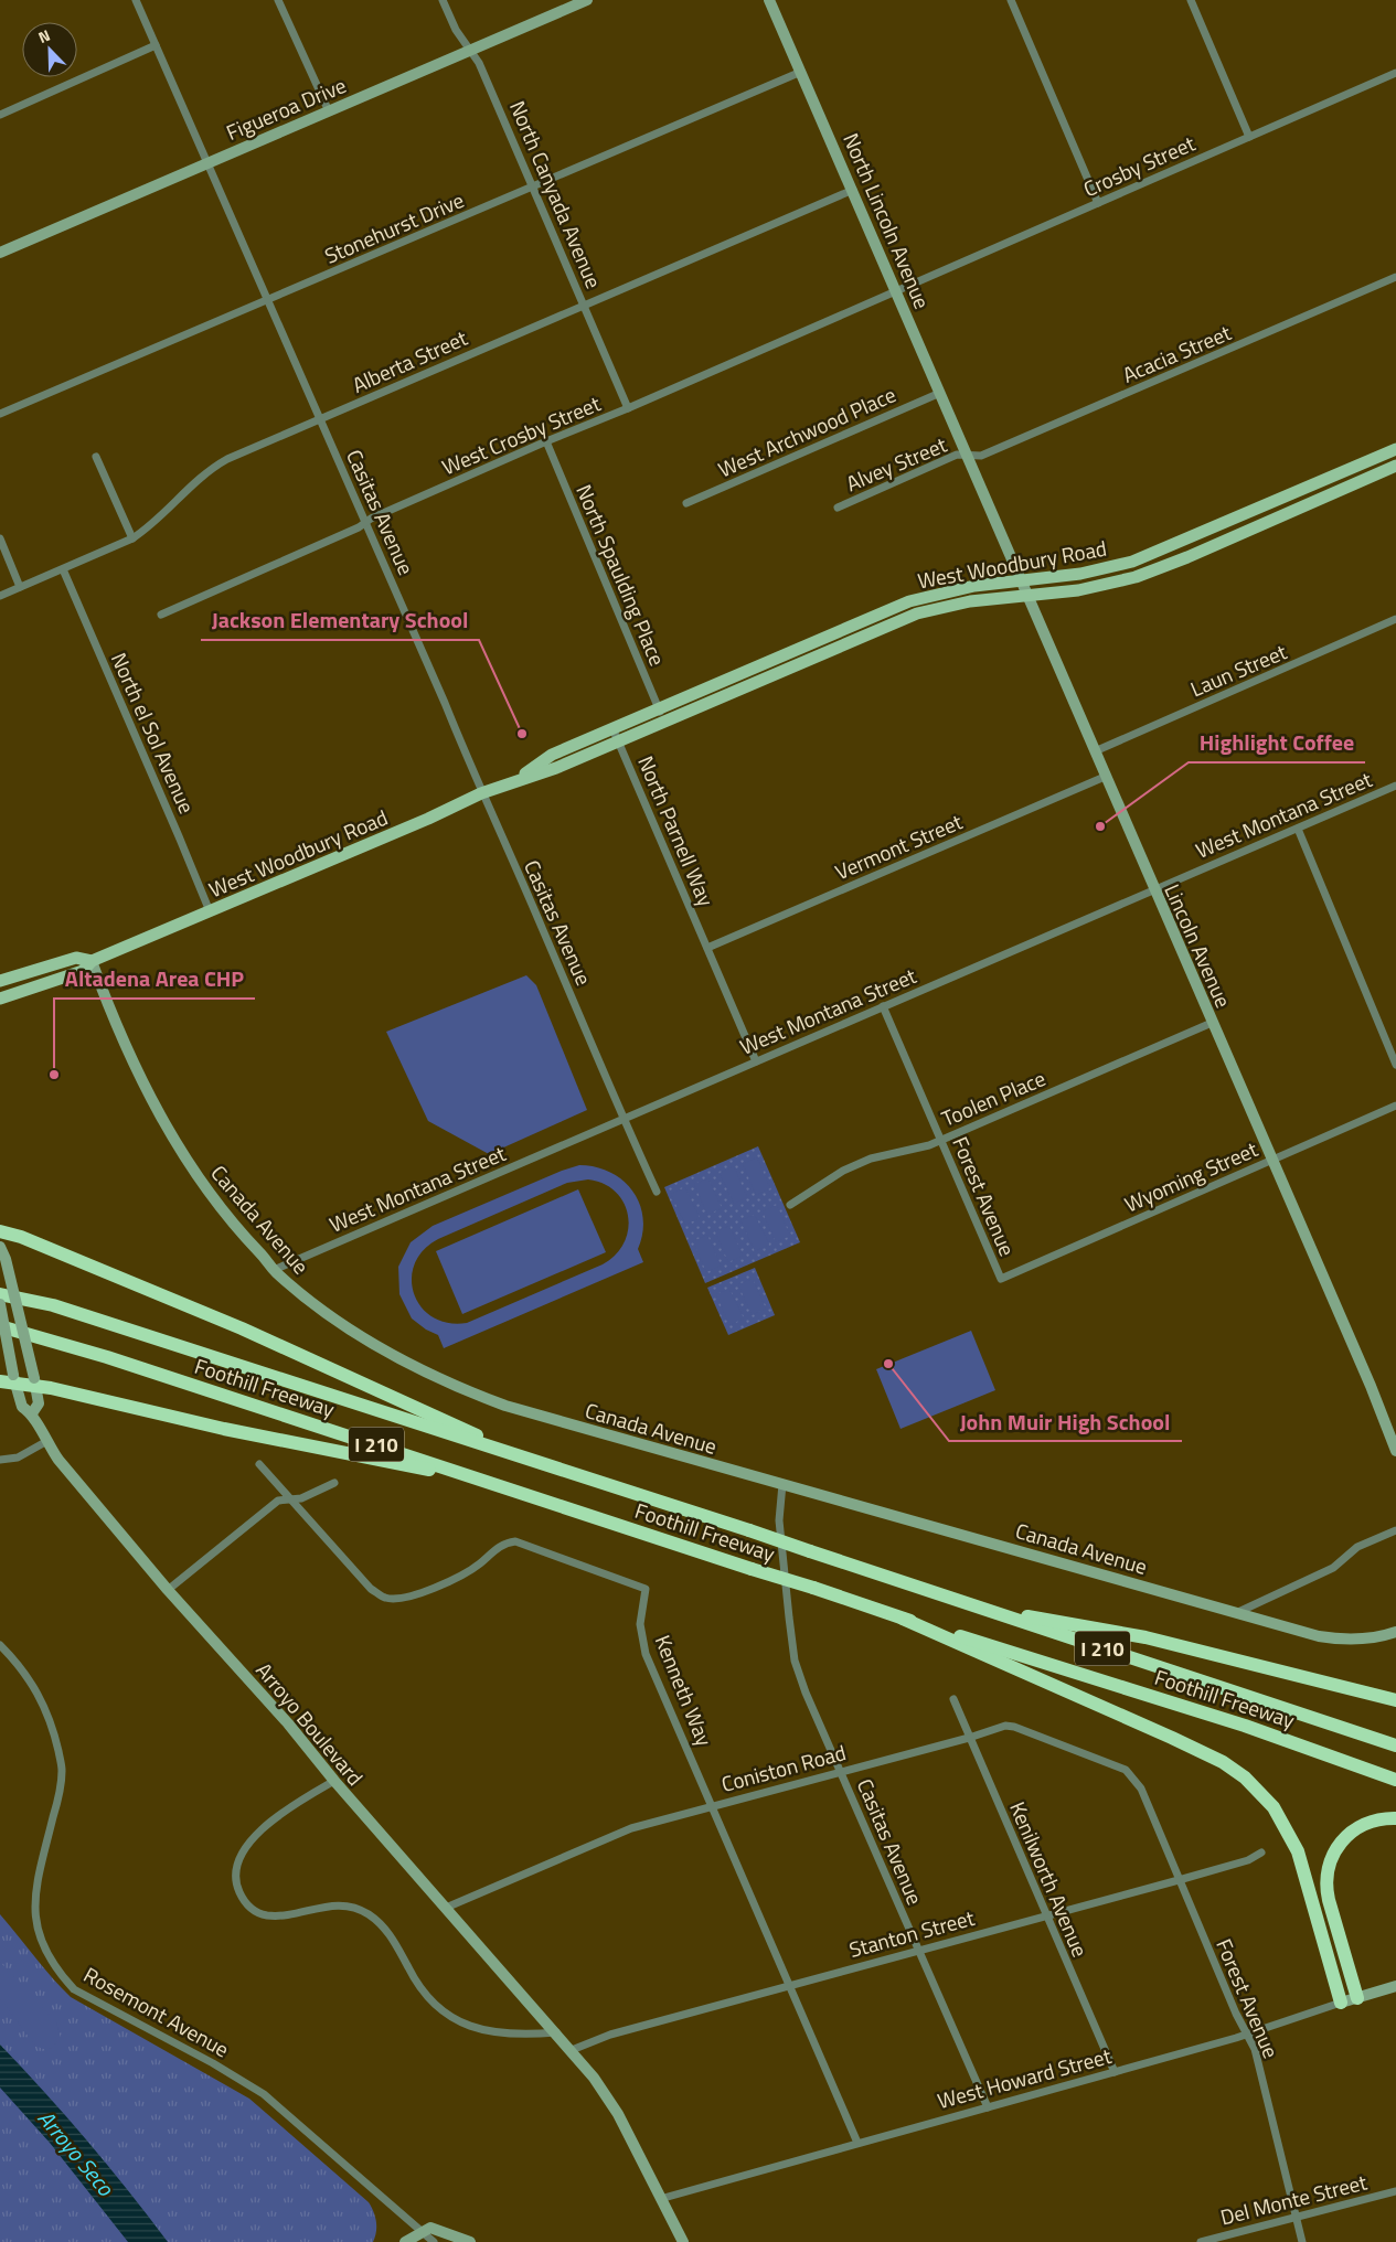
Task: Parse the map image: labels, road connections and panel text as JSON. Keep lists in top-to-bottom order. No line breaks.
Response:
{"streets":{"highway":["Foothill Freeway","I 210"],"main road":["West Woodbury Road"],"street":["Figueroa Drive","Crosby Street","North Canyada Avenue","North Lincoln Avenue","Stonehurst Drive","Acacia Street","Alberta Street","West Archwood Place","West Crosby Street","Alvey Street","Casitas Avenue","North Spaulding Place","Laun Street","North el Sol Avenue","West Montana Street","North Parnell Way","Vermont Street","Lincoln Avenue","Toolen Place","Wyoming Street","Forest Avenue","Canada Avenue","Kenneth Way","Arroyo Boulevard","Coniston Road","Kenilworth Avenue","Stanton Street","Rosemont Avenue","West Howard Street","Del Monte Street"]},"crossings":[["Figueroa Drive","North Canyada Avenue"],["Figueroa Drive","Casitas Avenue"],["Crosby Street","North Lincoln Avenue"],["Crosby Street","West Crosby Street"],["North Canyada Avenue","Stonehurst Drive"],["North Canyada Avenue","Alberta Street"],["North Canyada Avenue","West Crosby Street"],["North Lincoln Avenue","Stonehurst Drive"],["North Lincoln Avenue","Acacia Street"],["North Lincoln Avenue","Alberta Street"],["North Lincoln Avenue","West Archwood Place"],["North Lincoln Avenue","West Crosby Street"],["North Lincoln Avenue","Alvey Street"],["North Lincoln Avenue","Lincoln Avenue"],["Stonehurst Drive","Casitas Avenue"],["Acacia Street","Alvey Street"],["Acacia Street","Lincoln Avenue"],["Alberta Street","Casitas Avenue"],["Alberta Street","North el Sol Avenue"],["West Crosby Street","Casitas Avenue"],["West Crosby Street","North Spaulding Place"],["Alvey Street","Lincoln Avenue"],["Casitas Avenue","West Woodbury Road"],["Casitas Avenue","West Montana Street"],["Casitas Avenue","Canada Avenue"],["Casitas Avenue","Coniston Road"],["Casitas Avenue","Stanton Street"],["Casitas Avenue","West Howard Street"],["West Woodbury Road","North Spaulding Place"],["West Woodbury Road","North el Sol Avenue"],["West Woodbury Road","North Parnell Way"],["West Woodbury Road","Lincoln Avenue"],["West Woodbury Road","Canada Avenue"],["Laun Street","Lincoln Avenue"],["West Montana Street","North Parnell Way"],["West Montana Street","Lincoln Avenue"],["West Montana Street","Forest Avenue"],["West Montana Street","Canada Avenue"],["North Parnell Way","Vermont Street"],["Vermont Street","Lincoln Avenue"],["Lincoln Avenue","Toolen Place"],["Lincoln Avenue","Wyoming Street"],["Toolen Place","Forest Avenue"],["Wyoming Street","Forest Avenue"],["Forest Avenue","Coniston Road"],["Forest Avenue","Stanton Street"],["Forest Avenue","West Howard Street"],["Forest Avenue","Del Monte Street"],["Kenneth Way","Coniston Road"],["Kenneth Way","Stanton Street"],["Kenneth Way","West Howard Street"],["Arroyo Boulevard","Coniston Road"],["Arroyo Boulevard","Stanton Street"],["Arroyo Boulevard","West Howard Street"],["Coniston Road","Kenilworth Avenue"],["Kenilworth Avenue","Stanton Street"],["Kenilworth Avenue","West Howard Street"]],"water":["Arroyo Seco"],"places":["Jackson Elementary School","Highlight Coffee","Altadena Area CHP","John Muir High School"],"north":"top left"}
